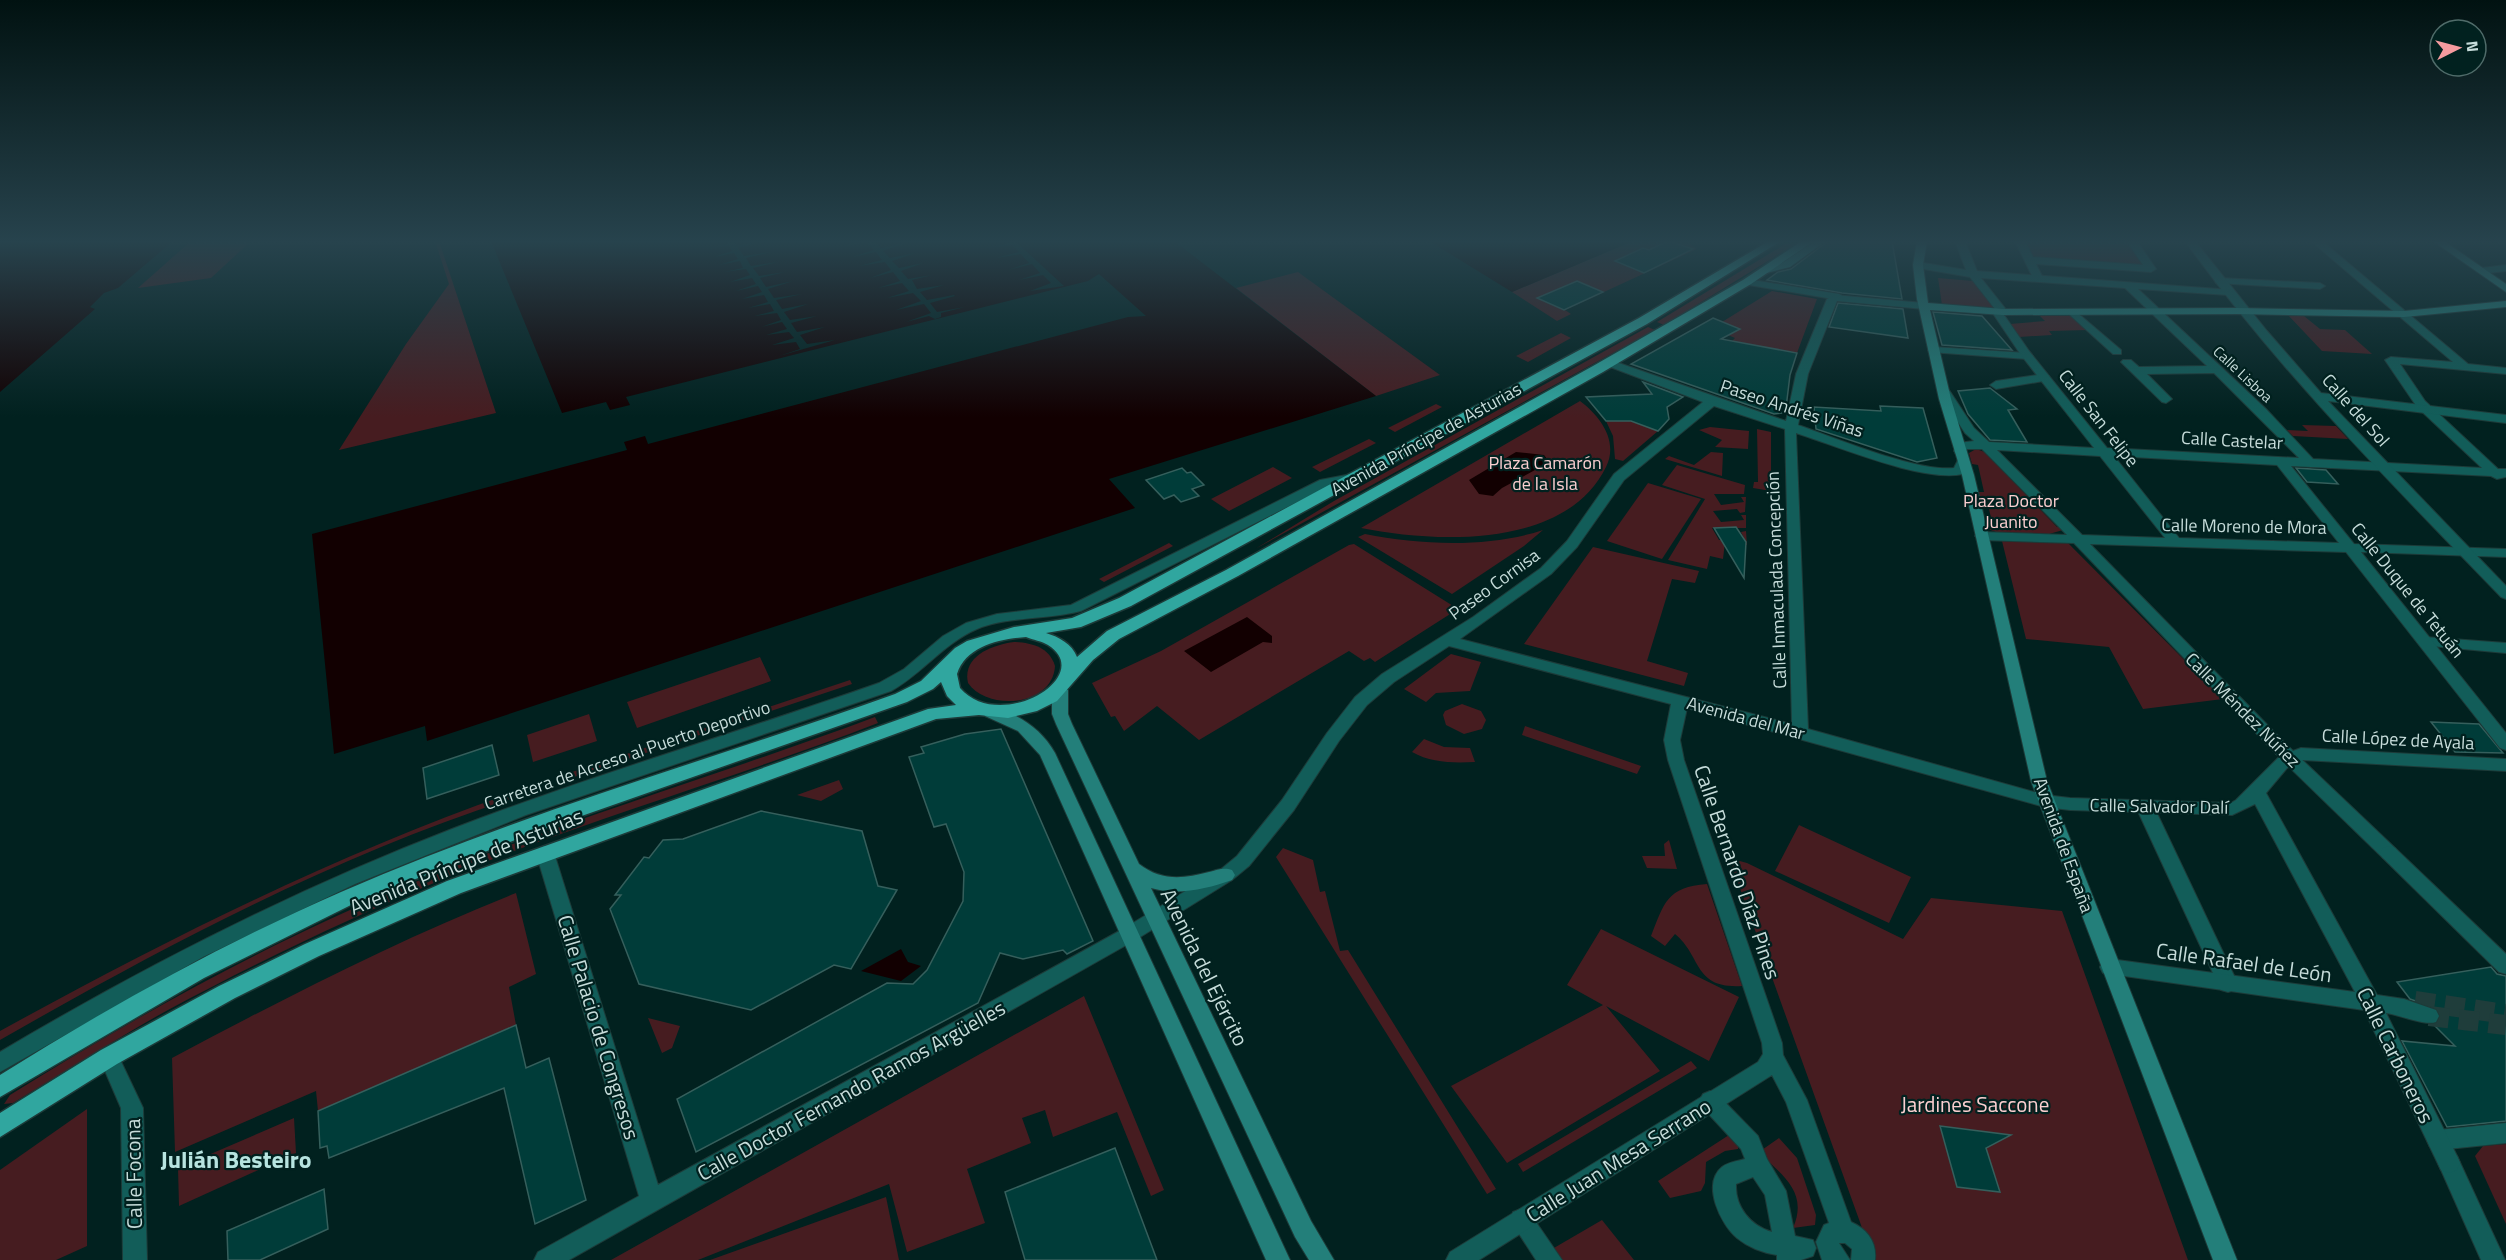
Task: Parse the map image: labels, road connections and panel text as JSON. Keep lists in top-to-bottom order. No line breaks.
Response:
{"streets":{"highway":["Avenida Príncipe de Asturias"],"main road":["Avenida de España","Avenida del Ejército"],"street":["Calle Lisboa","Paseo Andrés Viñas","Calle del Sol","Calle San Felipe","Calle Castelar","Calle Moreno de Mora","Calle Inmaculada Concepción","Paseo Cornisa","Calle Duque de Tetuán","Calle Méndez Núñez","Avenida del Mar","Calle López de Ayala","Carretera de Acceso al Puerto Deportivo","Calle Salvador Dalí","Calle Bernardo Díaz Pines","Calle Rafael de León","Calle Palacio de Congresos","Calle Carboneros","Calle Doctor Fernando Ramos Argüelles","Calle Juan Mesa Serrano","Calle Focona"]},"crossings":[["Calle Lisboa","Calle Castelar"],["Paseo Andrés Viñas","Avenida Príncipe de Asturias"],["Paseo Andrés Viñas","Calle Castelar"],["Paseo Andrés Viñas","Calle Inmaculada Concepción"],["Paseo Andrés Viñas","Paseo Cornisa"],["Paseo Andrés Viñas","Avenida de España"],["Calle del Sol","Calle Castelar"],["Calle del Sol","Calle Moreno de Mora"],["Calle San Felipe","Calle Castelar"],["Calle San Felipe","Calle Moreno de Mora"],["Avenida Príncipe de Asturias","Carretera de Acceso al Puerto Deportivo"],["Avenida Príncipe de Asturias","Avenida del Ejército"],["Avenida Príncipe de Asturias","Calle Palacio de Congresos"],["Avenida Príncipe de Asturias","Calle Focona"],["Calle Castelar","Calle Duque de Tetuán"],["Calle Castelar","Calle Méndez Núñez"],["Calle Castelar","Avenida de España"],["Calle Moreno de Mora","Calle Duque de Tetuán"],["Calle Moreno de Mora","Calle Méndez Núñez"],["Calle Moreno de Mora","Avenida de España"],["Calle Inmaculada Concepción","Avenida del Mar"],["Paseo Cornisa","Avenida del Mar"],["Paseo Cornisa","Calle Doctor Fernando Ramos Argüelles"],["Calle Méndez Núñez","Calle López de Ayala"],["Calle Méndez Núñez","Calle Salvador Dalí"],["Calle Méndez Núñez","Avenida de España"],["Avenida del Mar","Calle Salvador Dalí"],["Avenida del Mar","Avenida de España"],["Avenida del Mar","Calle Bernardo Díaz Pines"],["Calle López de Ayala","Calle Salvador Dalí"],["Calle Salvador Dalí","Avenida de España"],["Calle Salvador Dalí","Calle Carboneros"],["Avenida de España","Calle Rafael de León"],["Calle Bernardo Díaz Pines","Calle Juan Mesa Serrano"],["Calle Rafael de León","Calle Carboneros"],["Avenida del Ejército","Calle Doctor Fernando Ramos Argüelles"],["Calle Palacio de Congresos","Calle Doctor Fernando Ramos Argüelles"]],"districts":["Julián Besteiro"],"parks":["Plaza Camarón de la Isla","Plaza Doctor Juanito","Jardines Saccone"],"north":"right"}
